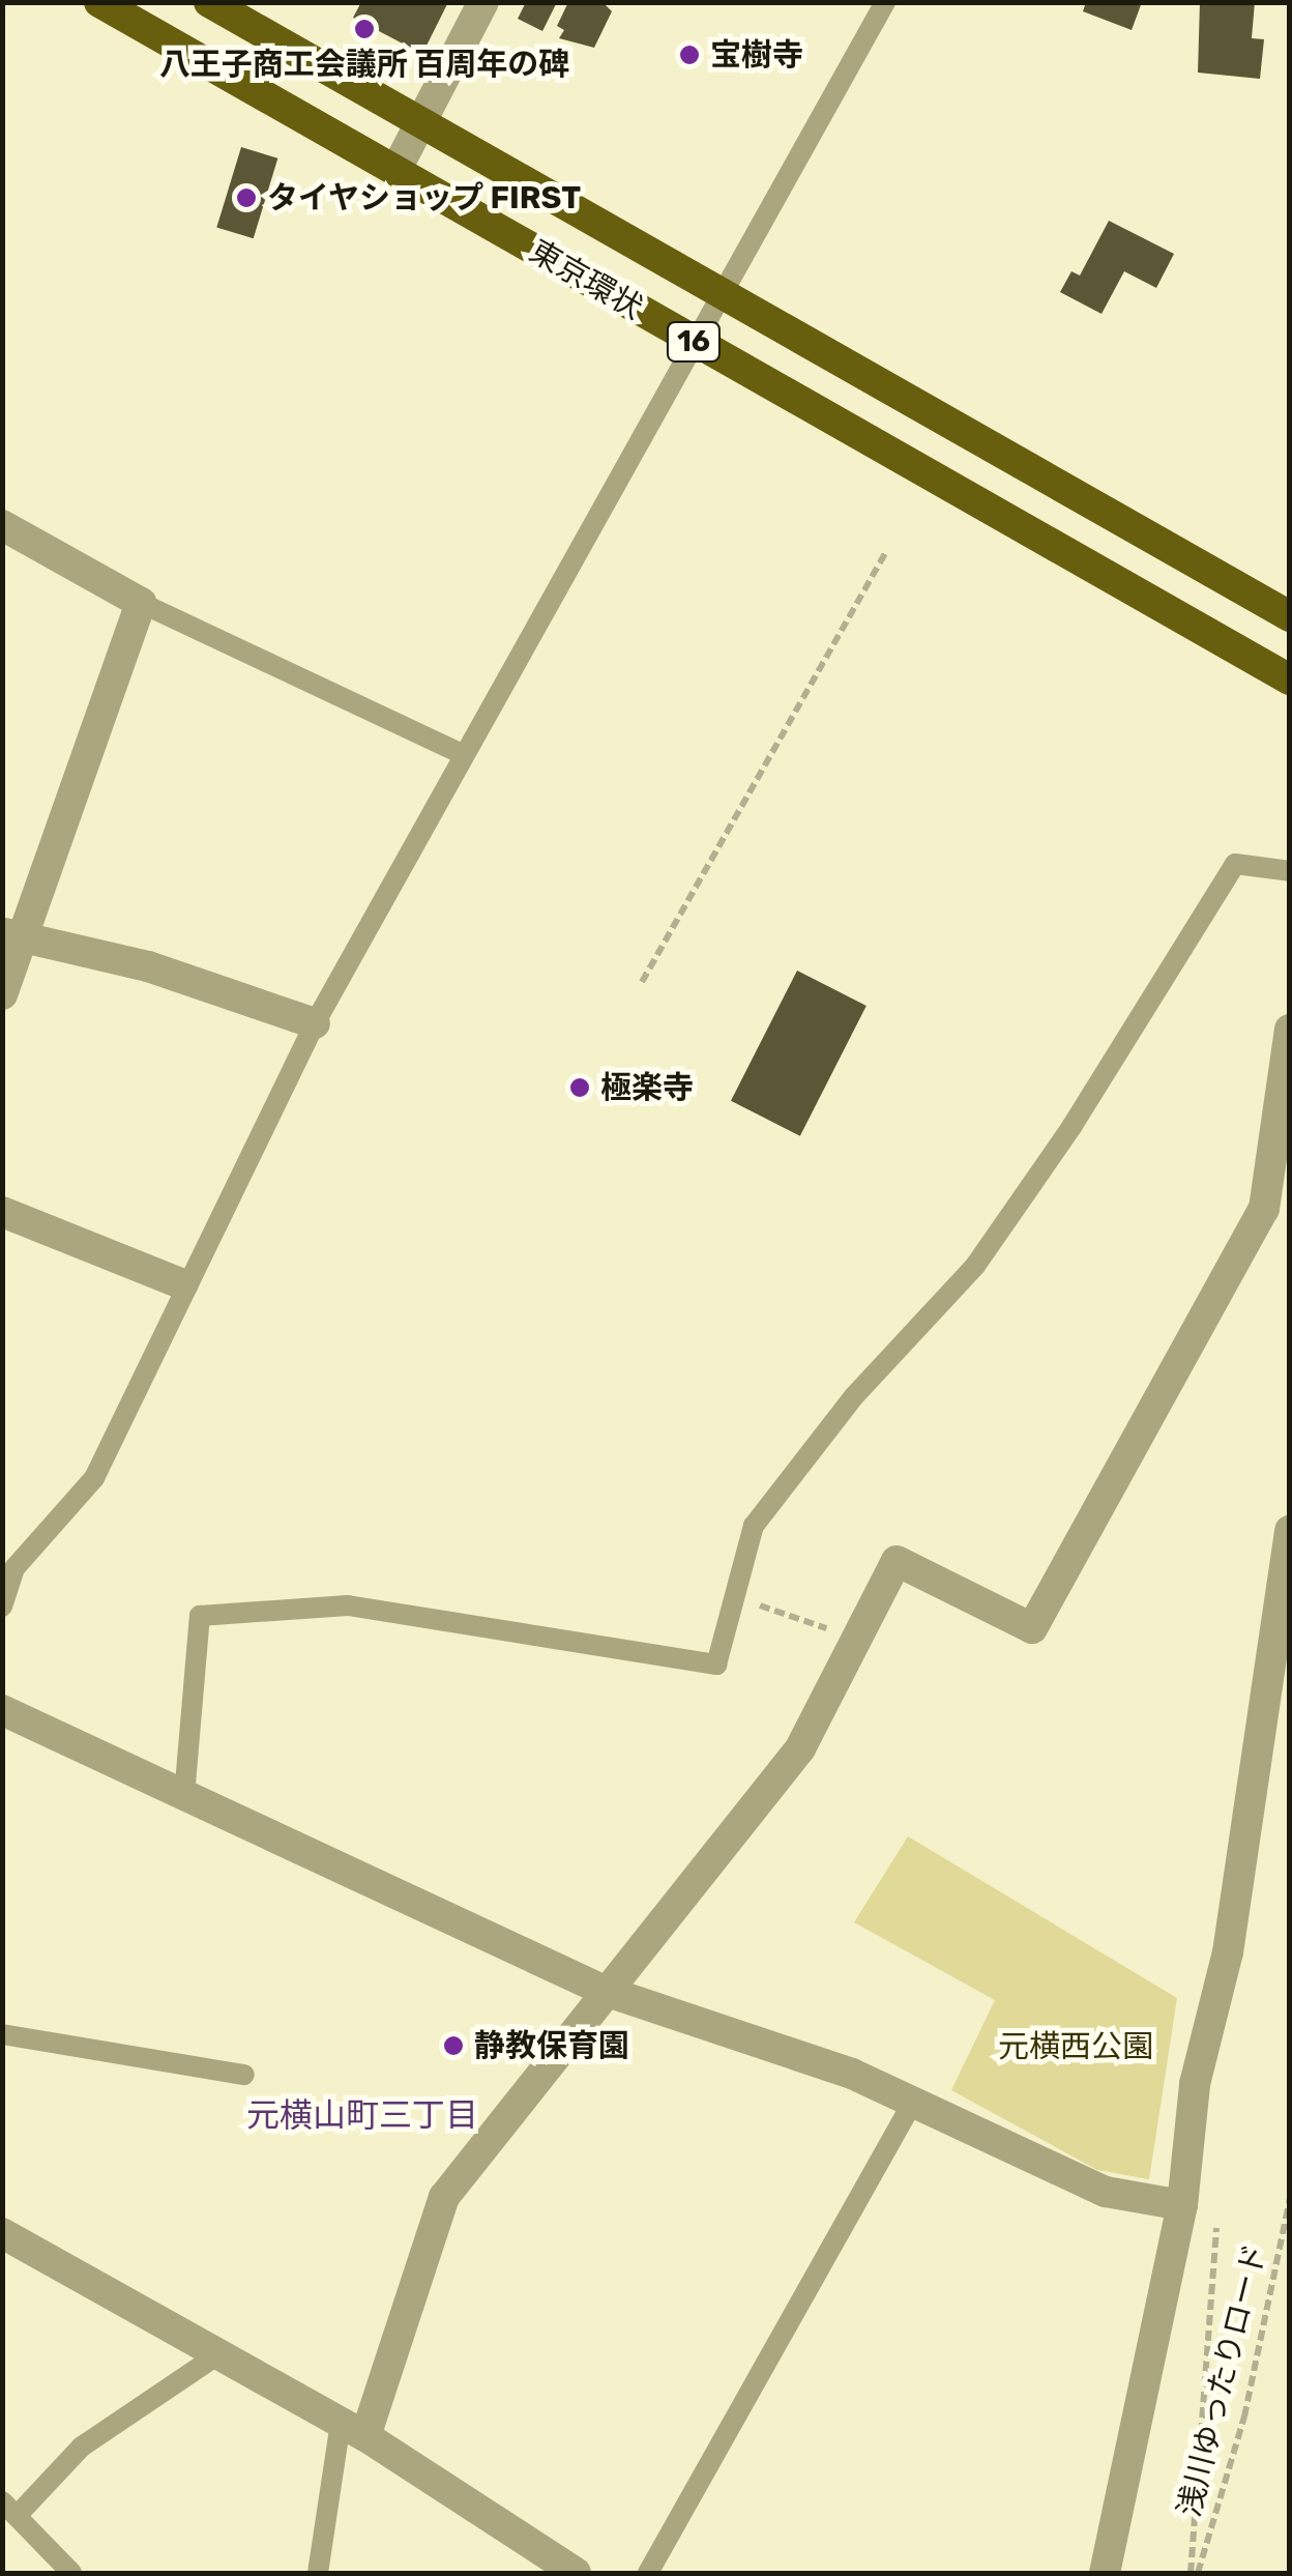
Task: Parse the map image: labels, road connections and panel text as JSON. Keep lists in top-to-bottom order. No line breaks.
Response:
{"streets":{"highway":["東京環状","16"],"path":["浅川ゆったりロード"]},"districts":["元横山町三丁目"],"parks":["元横西公園"],"places":["八王子商工会議所 百周年の碑","宝樹寺","タイヤショップ FIRST","極楽寺","静教保育園"]}
